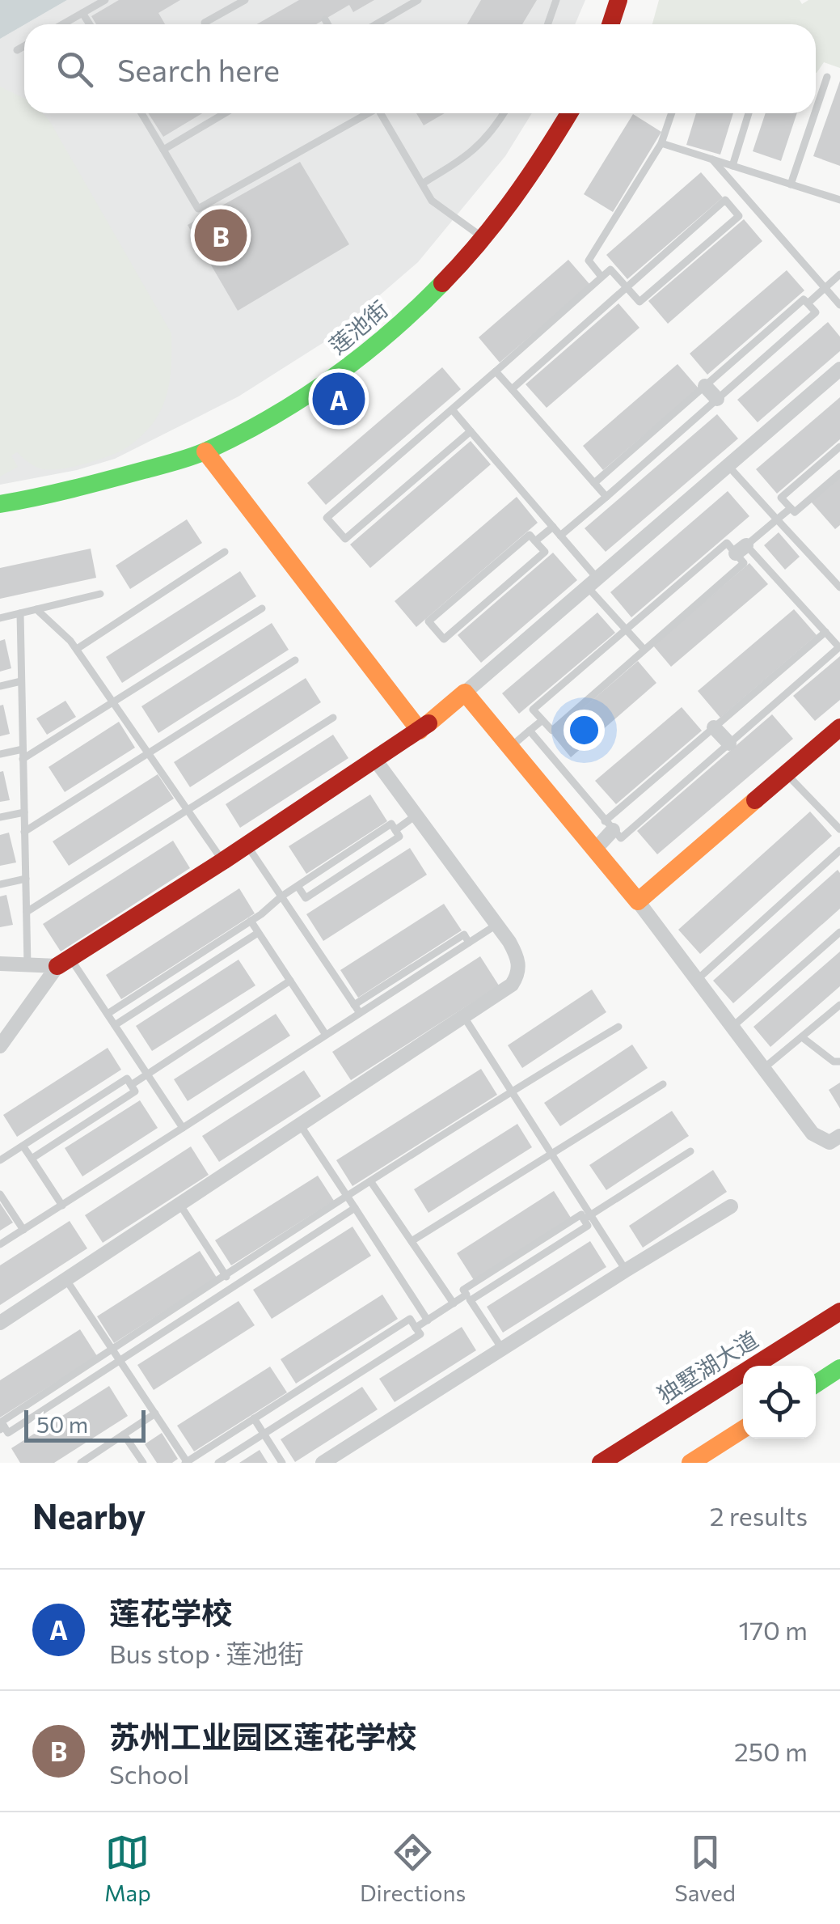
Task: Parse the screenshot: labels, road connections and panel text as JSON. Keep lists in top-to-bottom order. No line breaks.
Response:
{"streets":{"main road":["莲池街","独墅湖大道"]},"scale_bar":"50 m","page":{"search":"Search here","pins":["B","A"],"scale":"50 m","heading":["Nearby","2 results"],"list":[{"mark":"A","name":"莲花学校","note":"Bus stop · 莲池街","value":"170 m"},{"mark":"B","name":"苏州工业园区莲花学校","note":"School","value":"250 m"}],"nav":["Map","Directions","Saved"]}}
